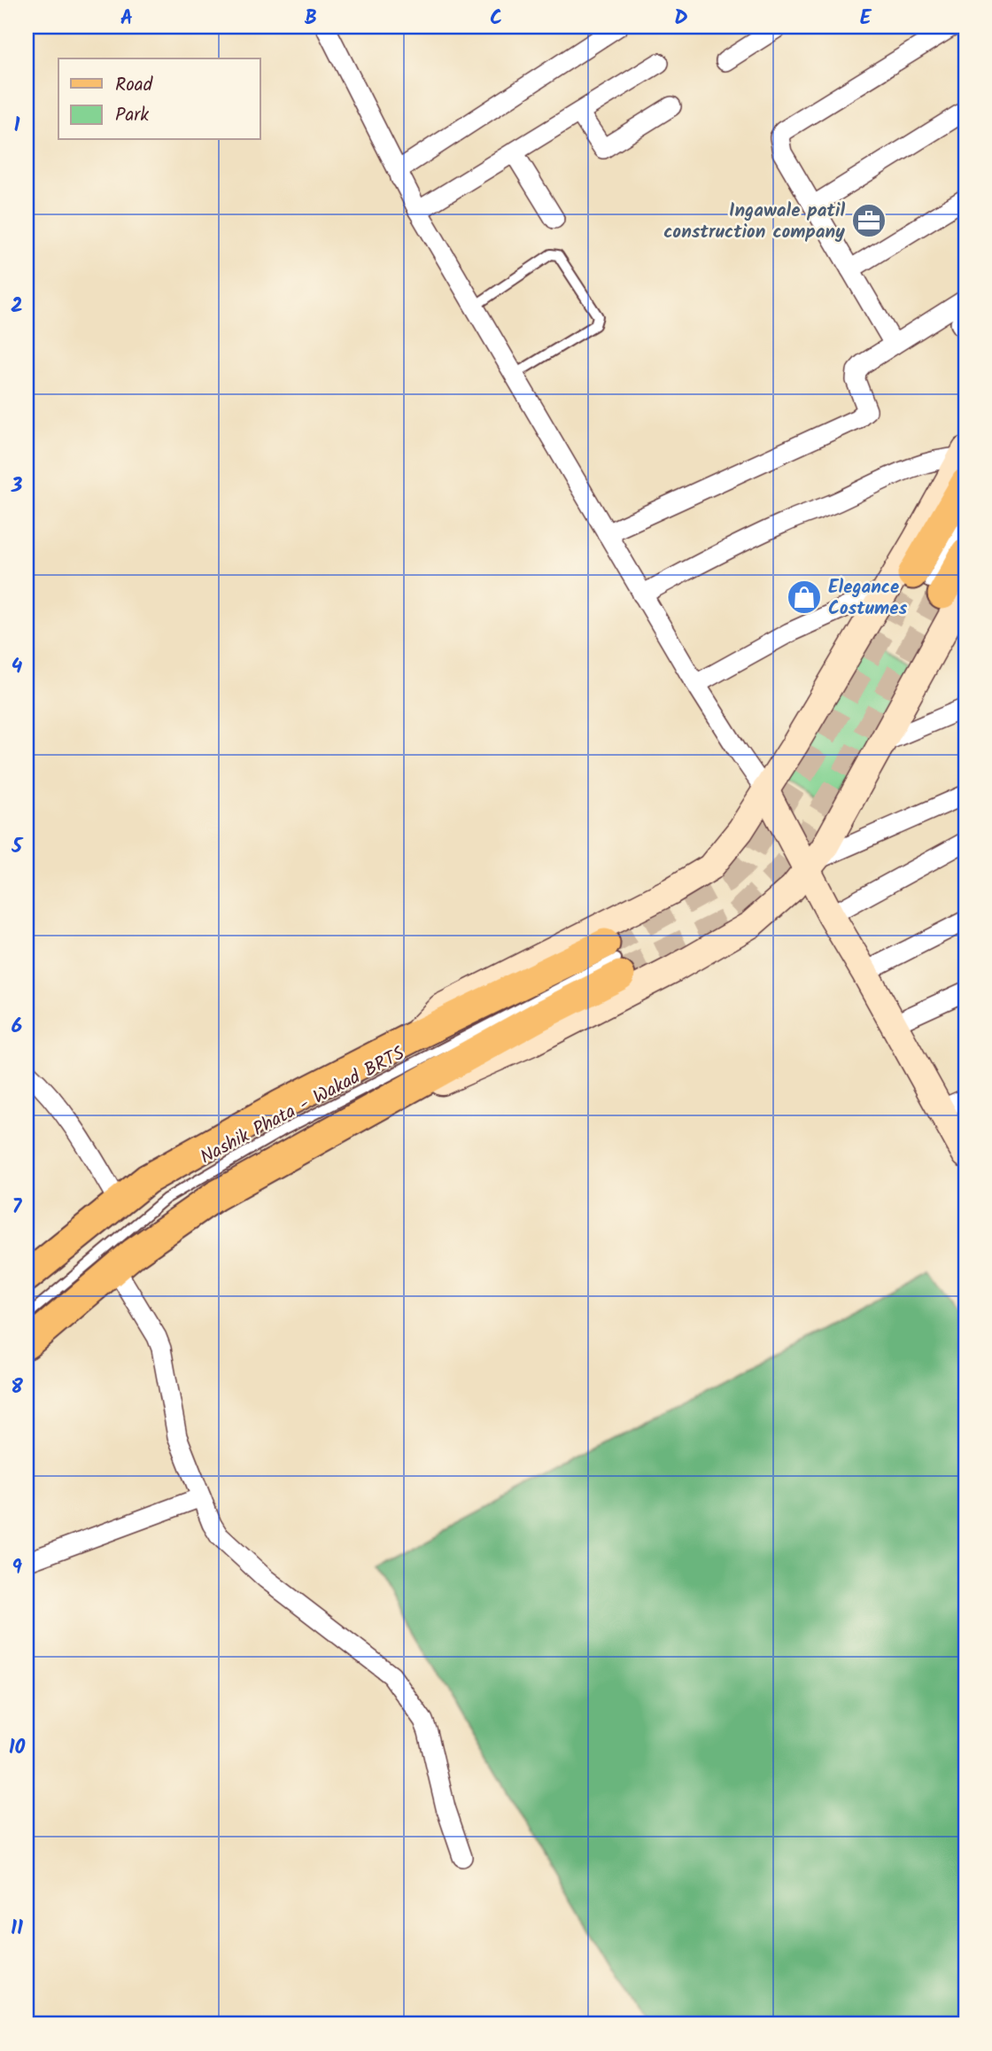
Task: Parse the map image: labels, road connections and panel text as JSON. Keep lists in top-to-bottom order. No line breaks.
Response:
{"streets":{"lane":["Nashik Phata - Wakad BRTS"]},"places":{"office":["Ingawale patil construction company"],"shop":["Elegance Costumes"]},"legend":["Road","Park"],"grid":{"columns":["A","B","C","D","E"],"rows":["1","2","3","4","5","6","7","8","9","10","11"]}}
